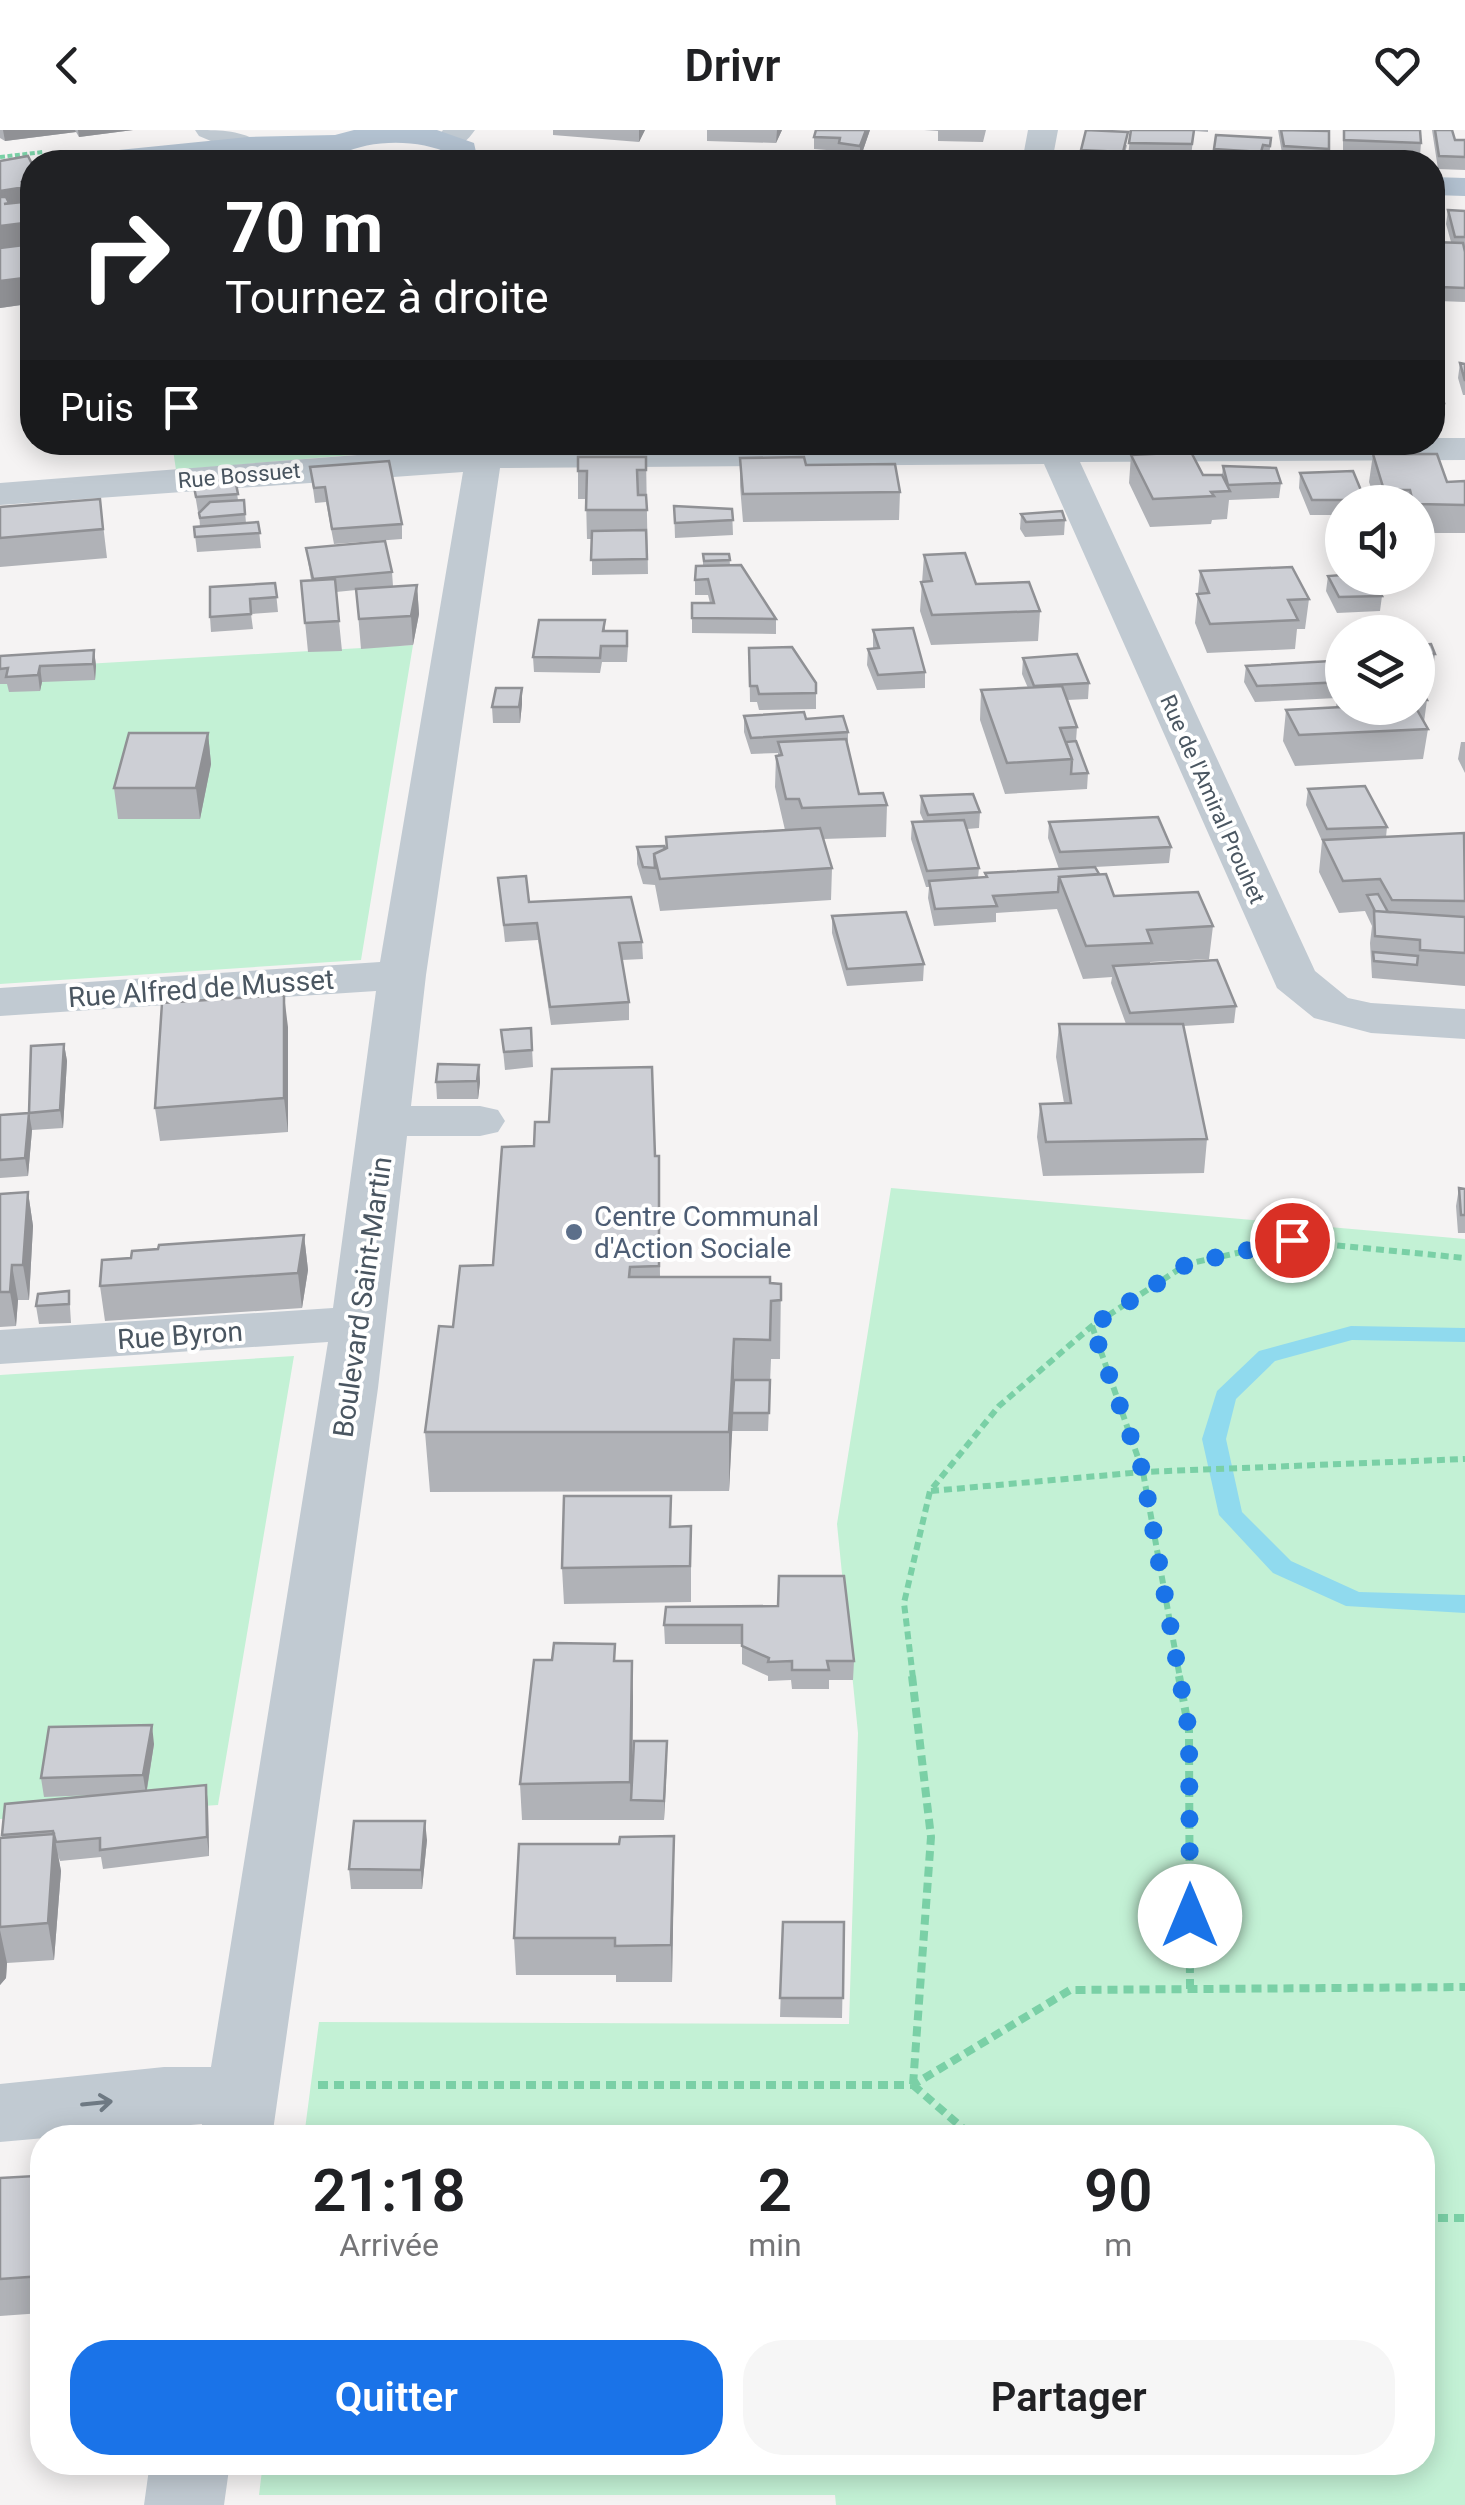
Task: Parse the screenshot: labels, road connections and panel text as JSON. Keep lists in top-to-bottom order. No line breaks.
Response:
{"streets":{"street":["Rue Bossuet","Rue de l'Amiral Prouhet","Rue Alfred de Musset","Boulevard Saint-Martin","Rue Byron"]},"crossings":[["Rue Alfred de Musset","Boulevard Saint-Martin"],["Boulevard Saint-Martin","Rue Byron"]],"places":["Centre Communal d'Action Sociale"],"page":{"header":"Drivr","turn":["70 m","Tournez à droite"],"then":"Puis","eta":["21:18","Arrivée","2","min","90","m"],"buttons":["Quitter","Partager"]}}
